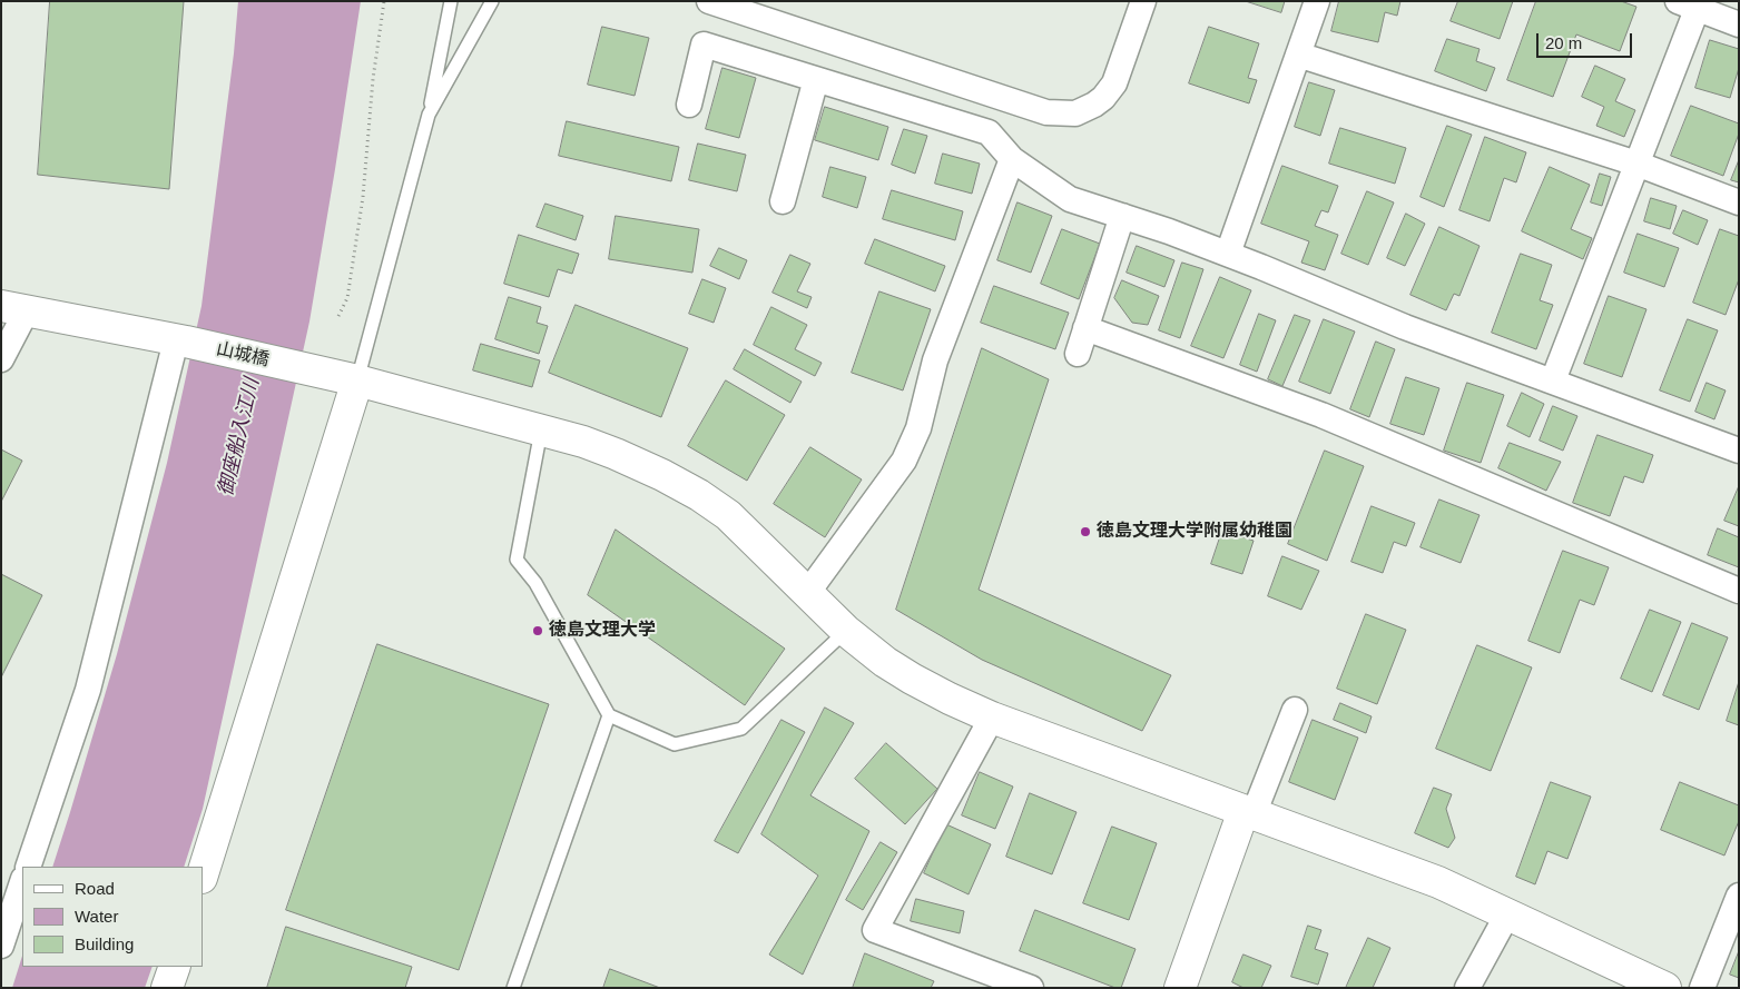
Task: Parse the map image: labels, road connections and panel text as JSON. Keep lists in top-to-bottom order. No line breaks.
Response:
{"streets":{"street":["山城橋"]},"water":["御座船入江川"],"places":["徳島文理大学附属幼稚園","徳島文理大学"],"legend":["Road","Water","Building"],"scale_bar":"20 m"}
